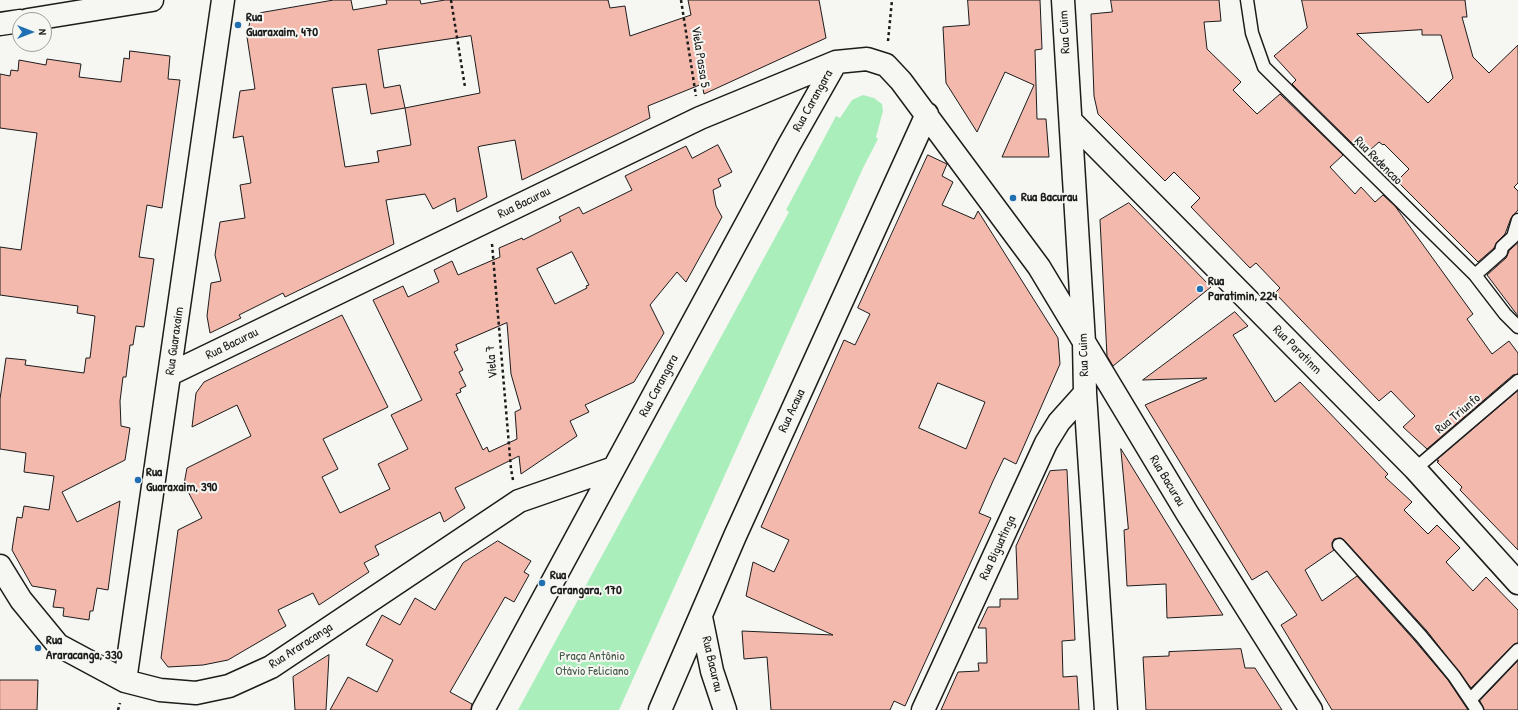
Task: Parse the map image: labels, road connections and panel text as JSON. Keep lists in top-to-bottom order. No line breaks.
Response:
{"streets":{"street":["Rua Cuim","Rua Carangara","Rua Bacurau","Rua Guaraxaim","Rua Paratinm","Rua Acaua","Rua Biguatinga","Rua Araracanga"],"lane":["Rua Redencao","Rua Triunfo"],"path":["Viela Passa 5","Viela 7"]},"crossings":[["Rua Cuim","Rua Bacurau"],["Rua Cuim","Rua Paratinm"],["Rua Cuim","Rua Biguatinga"],["Viela Passa 5","Rua Bacurau"],["Rua Carangara","Rua Bacurau"],["Rua Carangara","Rua Araracanga"],["Rua Bacurau","Rua Guaraxaim"],["Rua Bacurau","Viela 7"],["Rua Bacurau","Rua Acaua"],["Rua Guaraxaim","Rua Araracanga"],["Rua Paratinm","Rua Triunfo"],["Viela 7","Rua Araracanga"]],"parks":["Praça Antônio Otávio Feliciano"],"places":["Rua Guaraxaim, 470","Rua Bacurau","Rua Paratimin, 224","Rua Guaraxaim, 390","Rua Carangara, 170","Rua Araracanga, 330"],"north":"right"}
